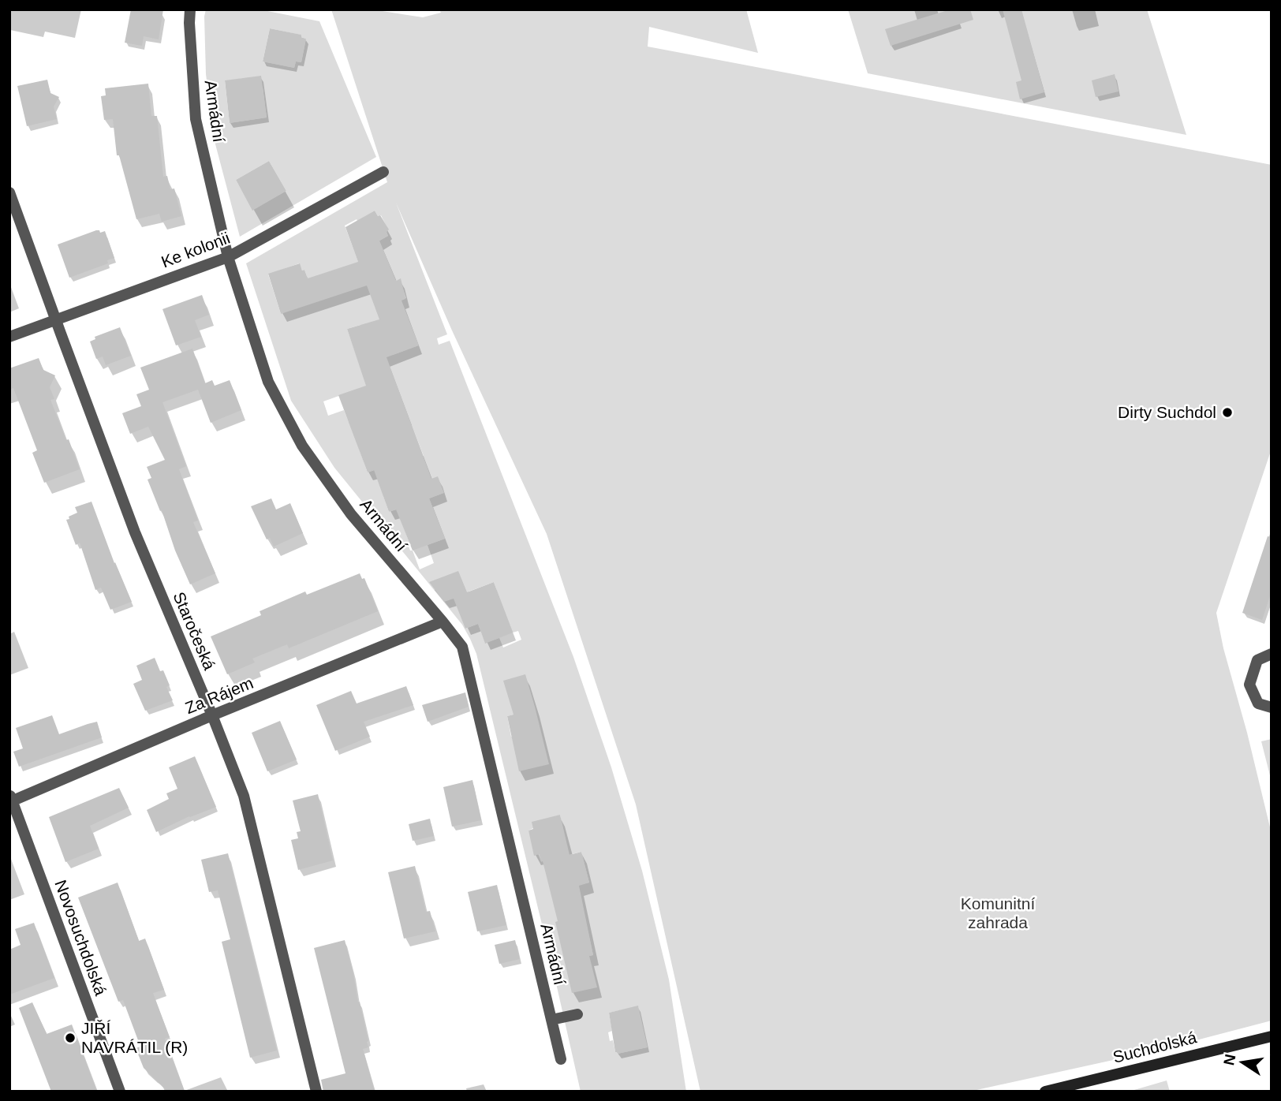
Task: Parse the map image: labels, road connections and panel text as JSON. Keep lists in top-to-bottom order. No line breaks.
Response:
{"streets":{"street":["Armádní","Ke kolonii","Staročeská","Za Rájem","Novosuchdolská","Suchdolská"]},"crossings":[["Armádní","Ke kolonii"],["Armádní","Za Rájem"],["Ke kolonii","Staročeská"],["Staročeská","Za Rájem"],["Za Rájem","Novosuchdolská"]],"parks":["Komunitní zahrada"],"places":["Dirty Suchdol","JIŘÍ NAVRÁTIL (R)"],"north":"left"}
